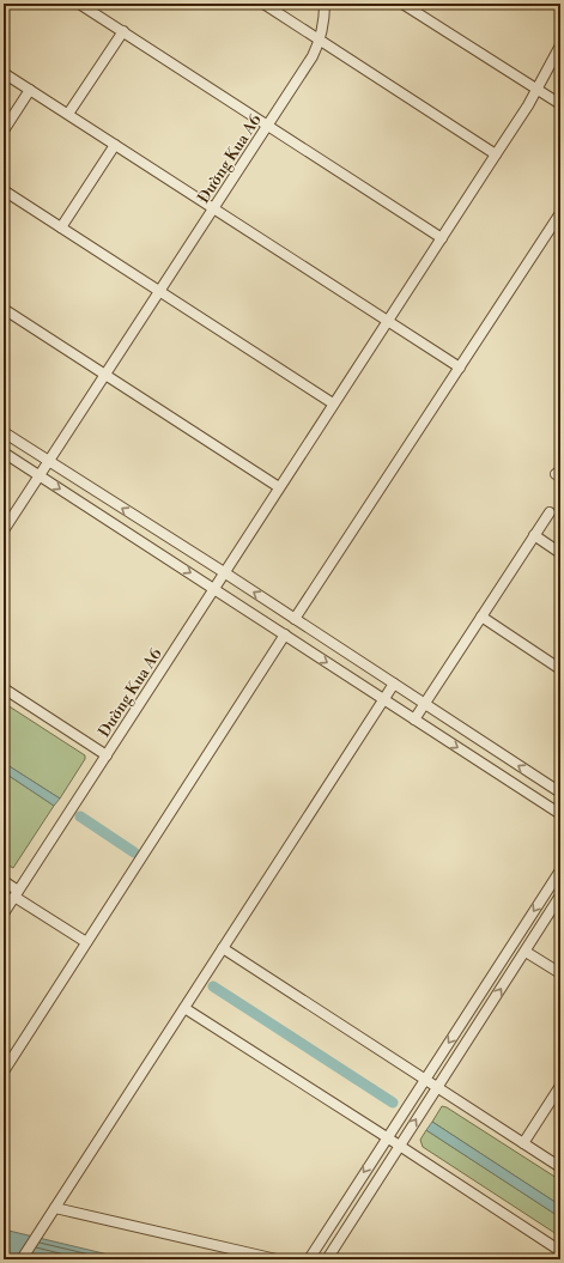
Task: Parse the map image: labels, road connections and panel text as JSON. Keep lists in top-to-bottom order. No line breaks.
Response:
{"streets":{"street":["Đường Kua A6"]}}
